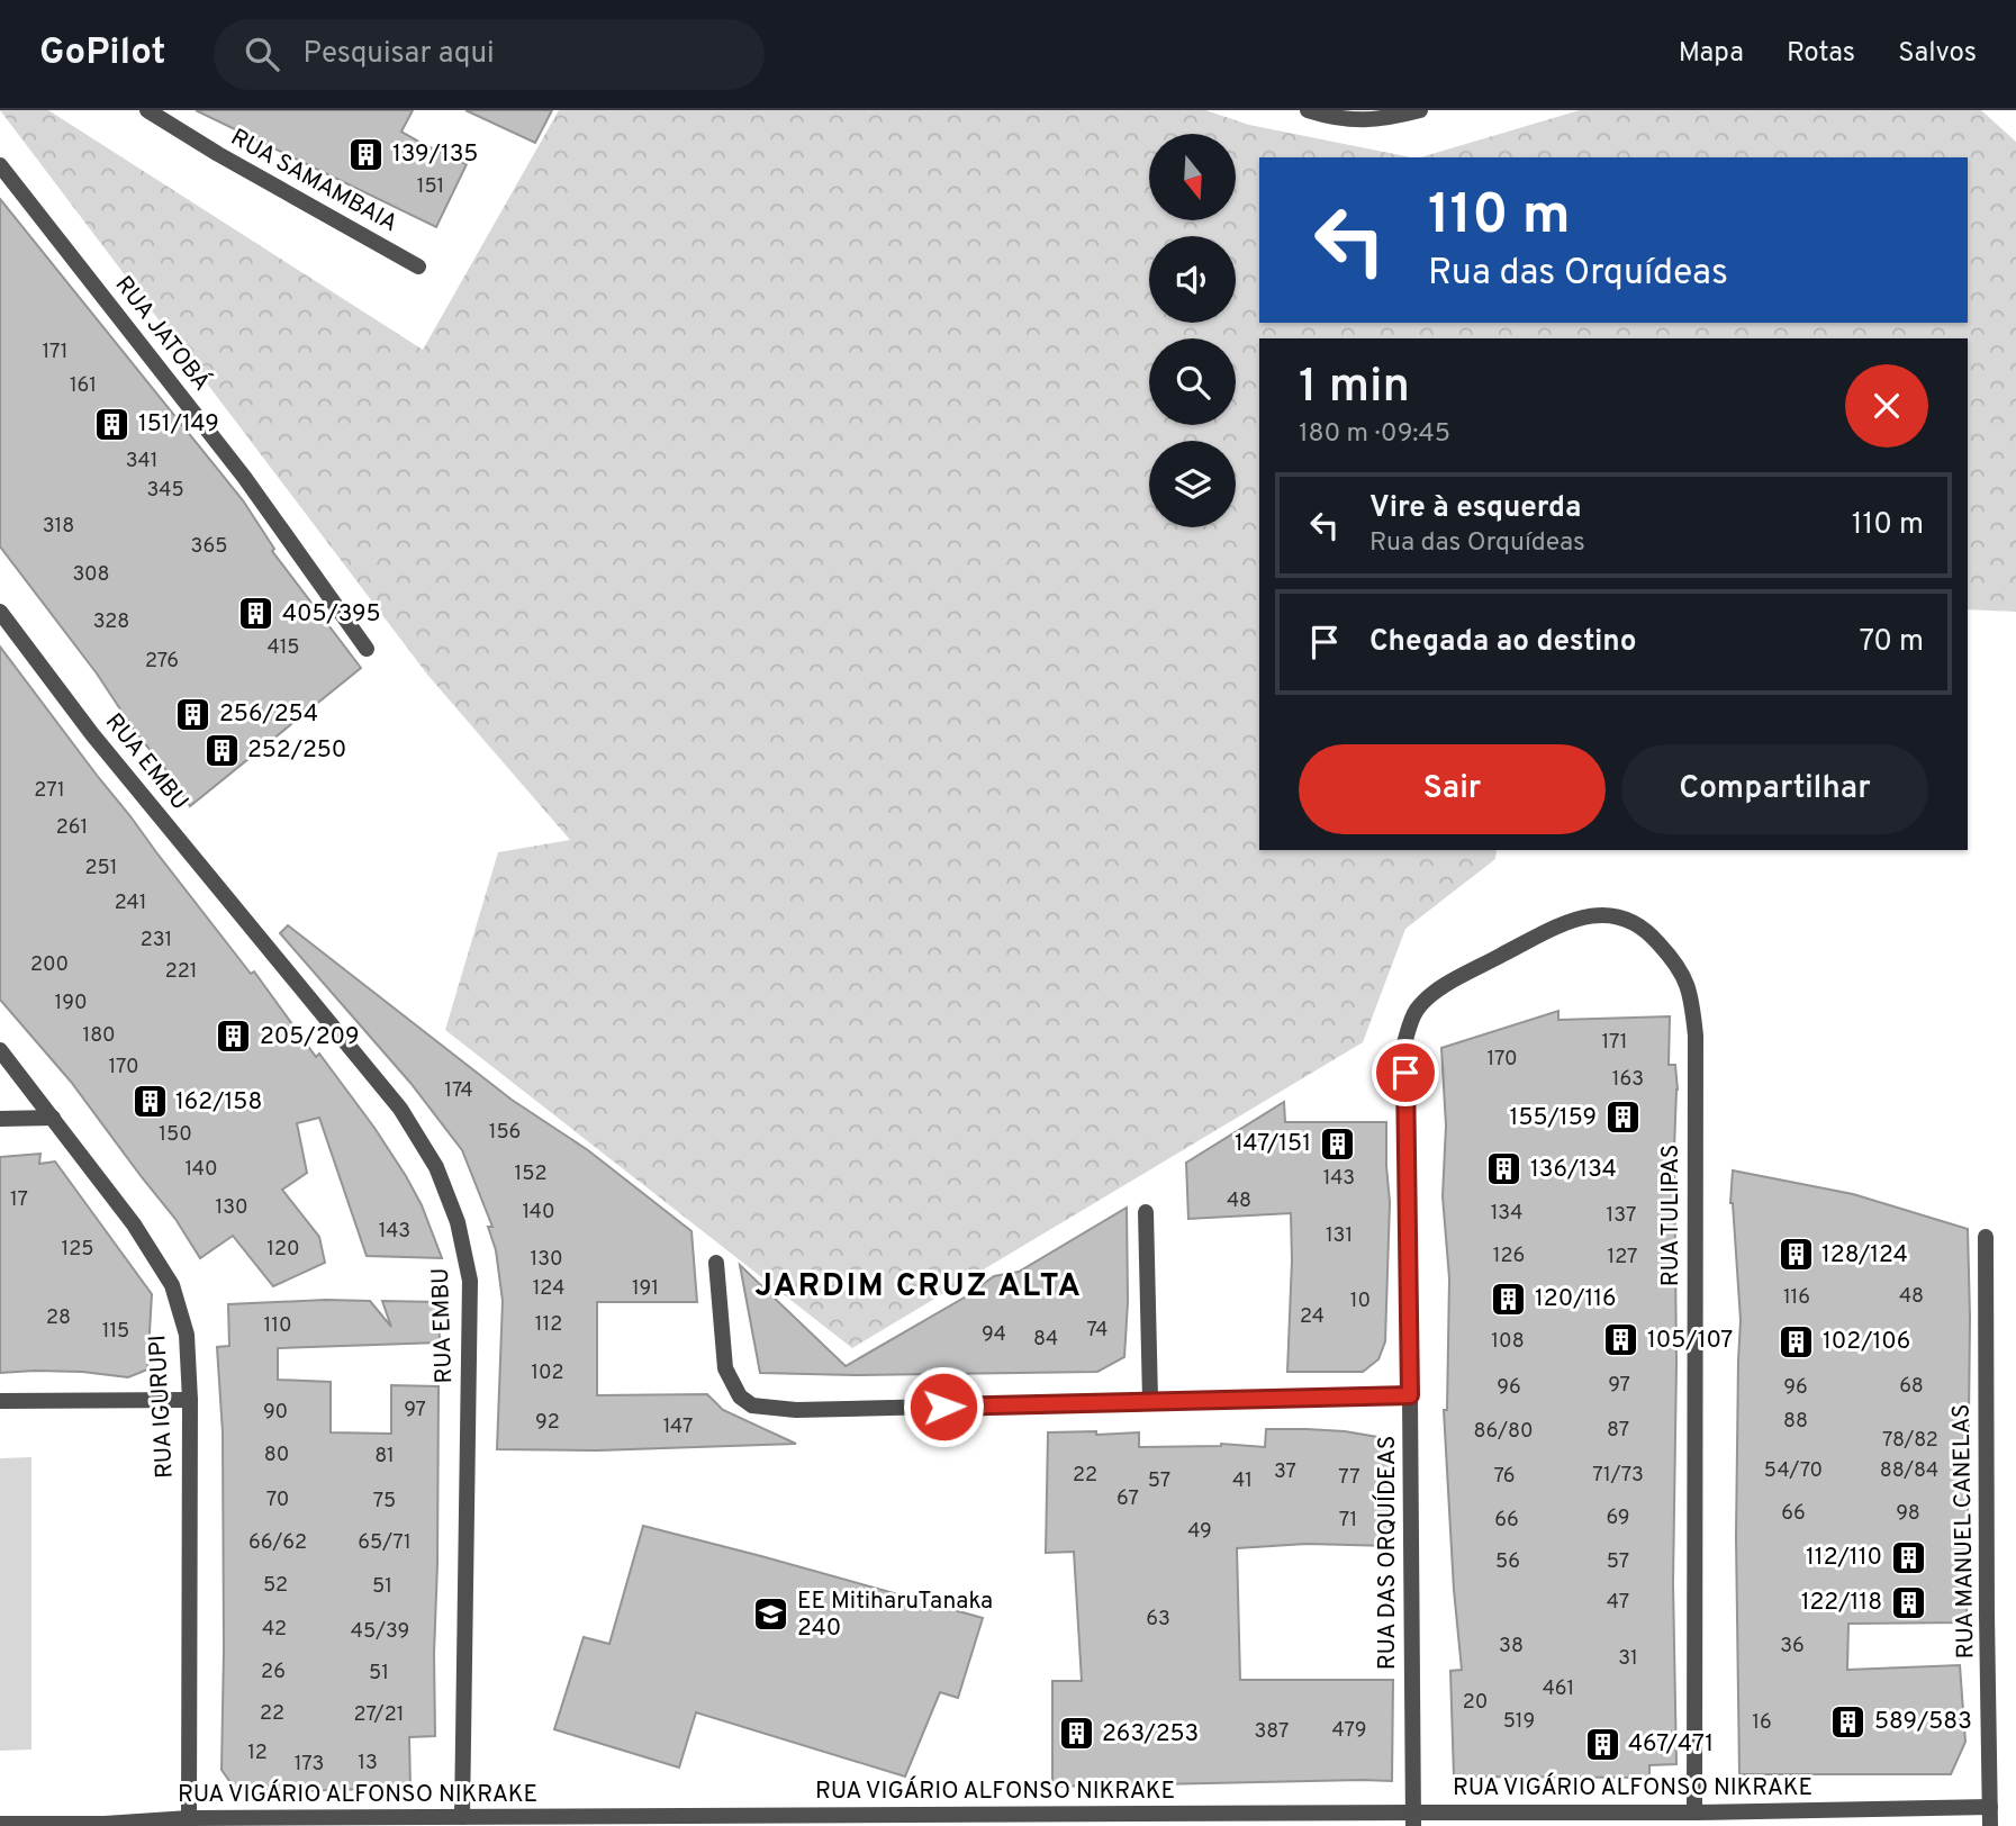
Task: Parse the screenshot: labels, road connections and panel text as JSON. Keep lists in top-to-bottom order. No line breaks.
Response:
{"streets":{"street":["RUA SAMAMBAIA","RUA JATOBÁ","RUA EMBU","RUA TULIPAS","RUA IGURUPI","RUA MANUEL CANELAS","RUA DAS ORQUÍDEAS","RUA VIGÁRIO ALFONSO NIKRAKE"]},"crossings":[["RUA EMBU","RUA VIGÁRIO ALFONSO NIKRAKE"],["RUA TULIPAS","RUA DAS ORQUÍDEAS"],["RUA TULIPAS","RUA VIGÁRIO ALFONSO NIKRAKE"],["RUA IGURUPI","RUA VIGÁRIO ALFONSO NIKRAKE"],["RUA MANUEL CANELAS","RUA VIGÁRIO ALFONSO NIKRAKE"],["RUA DAS ORQUÍDEAS","RUA VIGÁRIO ALFONSO NIKRAKE"]],"districts":["JARDIM CRUZ ALTA"],"places":{"building":["139/135","151/149","405/395","256/254","252/250","205/209","162/158","155/159","147/151","136/134","128/124","120/116","105/107","102/106","112/110","122/118","589/583","263/253","467/471"],"school or university":["EE MitiharuTanaka 240"]},"house_numbers":["151","171","161","341","345","318","365","308","328","415","276","271","261","251","241","231","200","221","190","180","171","170","170","163","174","156","150","140","152","143","17","48","130","140","134","137","143","131","125","120","126","127","130","124","191","48","116","10","24","28","112","110","74","115","94","84","108","102","97","68","96","96","97","90","88","92","147","87","86/80","78/82","80","81","54/70","88/84","37","22","71/73","76","77","57","41","67","70","75","66","98","69","71","66","49","66/62","65/71","56","57","52","51","47","63","42","45/39","38","36","31","26","51","461","20","22","27/21","519","16","479","387","12","13","173"],"north":"bottom","page":{"header":"GoPilot","search":"Pesquisar aqui","nav":["Mapa","Rotas","Salvos"],"turn":["110 m","Rua das Orquídeas"],"heading":["1 min","180 m · 09:45"],"list":[{"name":"Vire à esquerda","note":"Rua das Orquídeas","value":"110 m"},{"name":"Chegada ao destino","value":"70 m"}],"buttons":["Sair","Compartilhar"]}}
